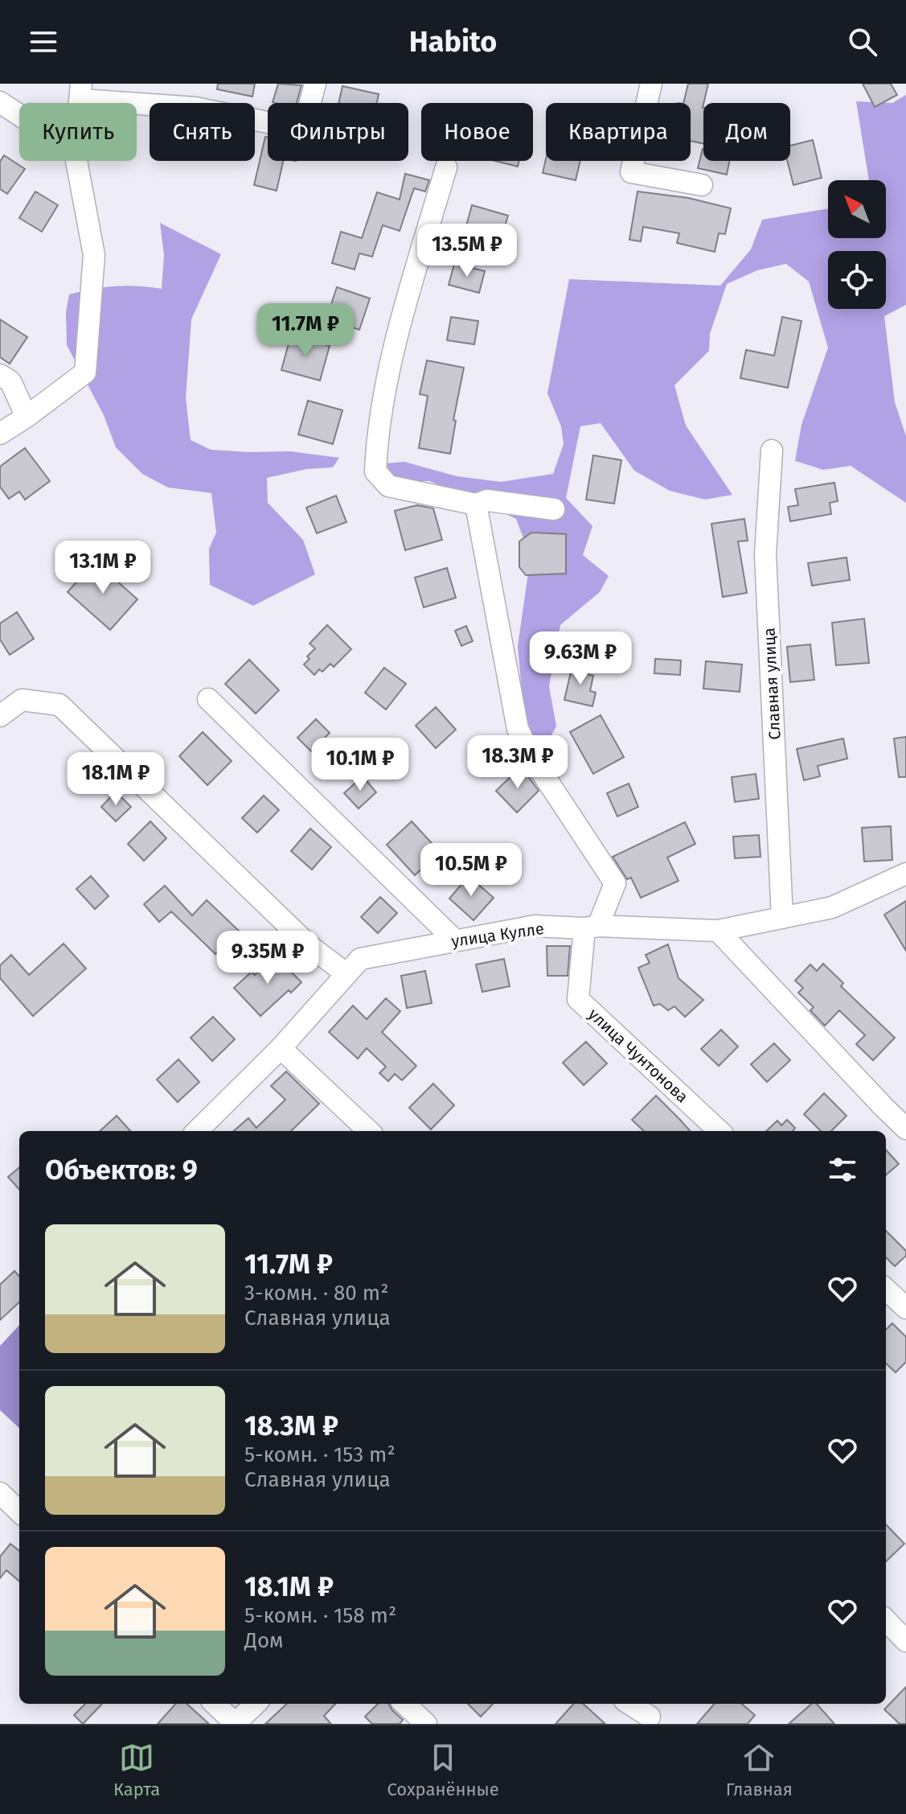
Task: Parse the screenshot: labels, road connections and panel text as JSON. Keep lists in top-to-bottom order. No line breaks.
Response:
{"streets":{"street":["Славная улица","улица Кулле","улица Чунтонова"]},"crossings":[["Славная улица","улица Кулле"],["улица Кулле","улица Чунтонова"]],"north":"top left","page":{"header":"Habito","chip":["Купить","Снять","Фильтры","Новое","Квартира","Дом"],"price":["13.5M ₽","11.7M ₽","13.1M ₽","9.63M ₽","18.3M ₽","10.1M ₽","18.1M ₽","10.5M ₽","9.35M ₽"],"heading":"Объектов: 9","list":[{"name":"11.7M ₽","note":"3-комн. · 80 m² · Славная улица"},{"name":"18.3M ₽","note":"5-комн. · 153 m² · Славная улица"},{"name":"18.1M ₽","note":"5-комн. · 158 m² · Дом"}],"tabs":["Карта","Сохранённые","Главная"]}}
